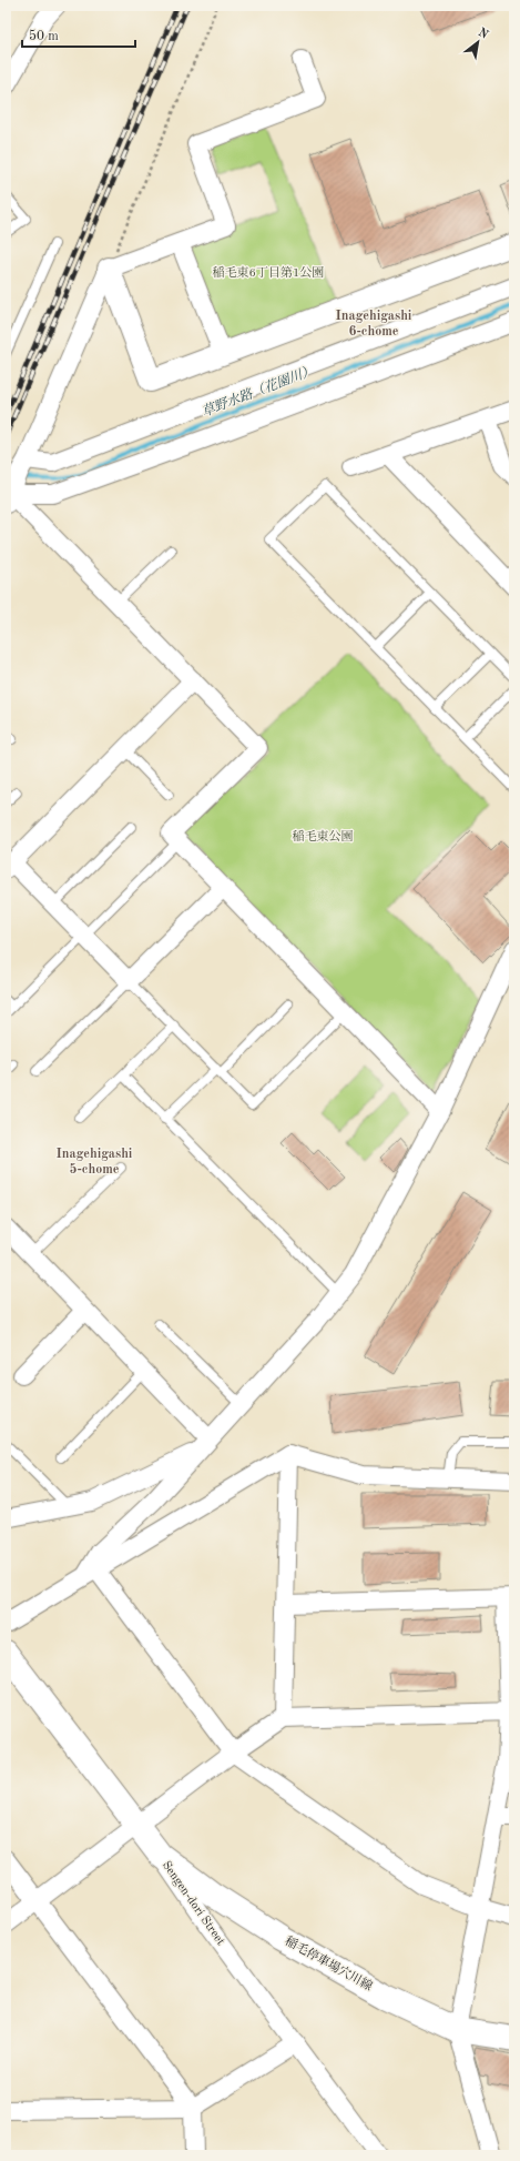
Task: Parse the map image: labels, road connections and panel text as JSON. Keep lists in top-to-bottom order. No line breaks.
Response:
{"streets":{"main road":["Sengen-dori Street","稲毛停車場穴川線"]},"crossings":[["Sengen-dori Street","稲毛停車場穴川線"]],"districts":["Inagehigashi 6-chome","Inagehigashi 5-chome"],"water":["草野水路（花園川）"],"parks":["稲毛東6丁目第1公園","稲毛東公園"],"scale_bar":"50 m","north":"top right"}
